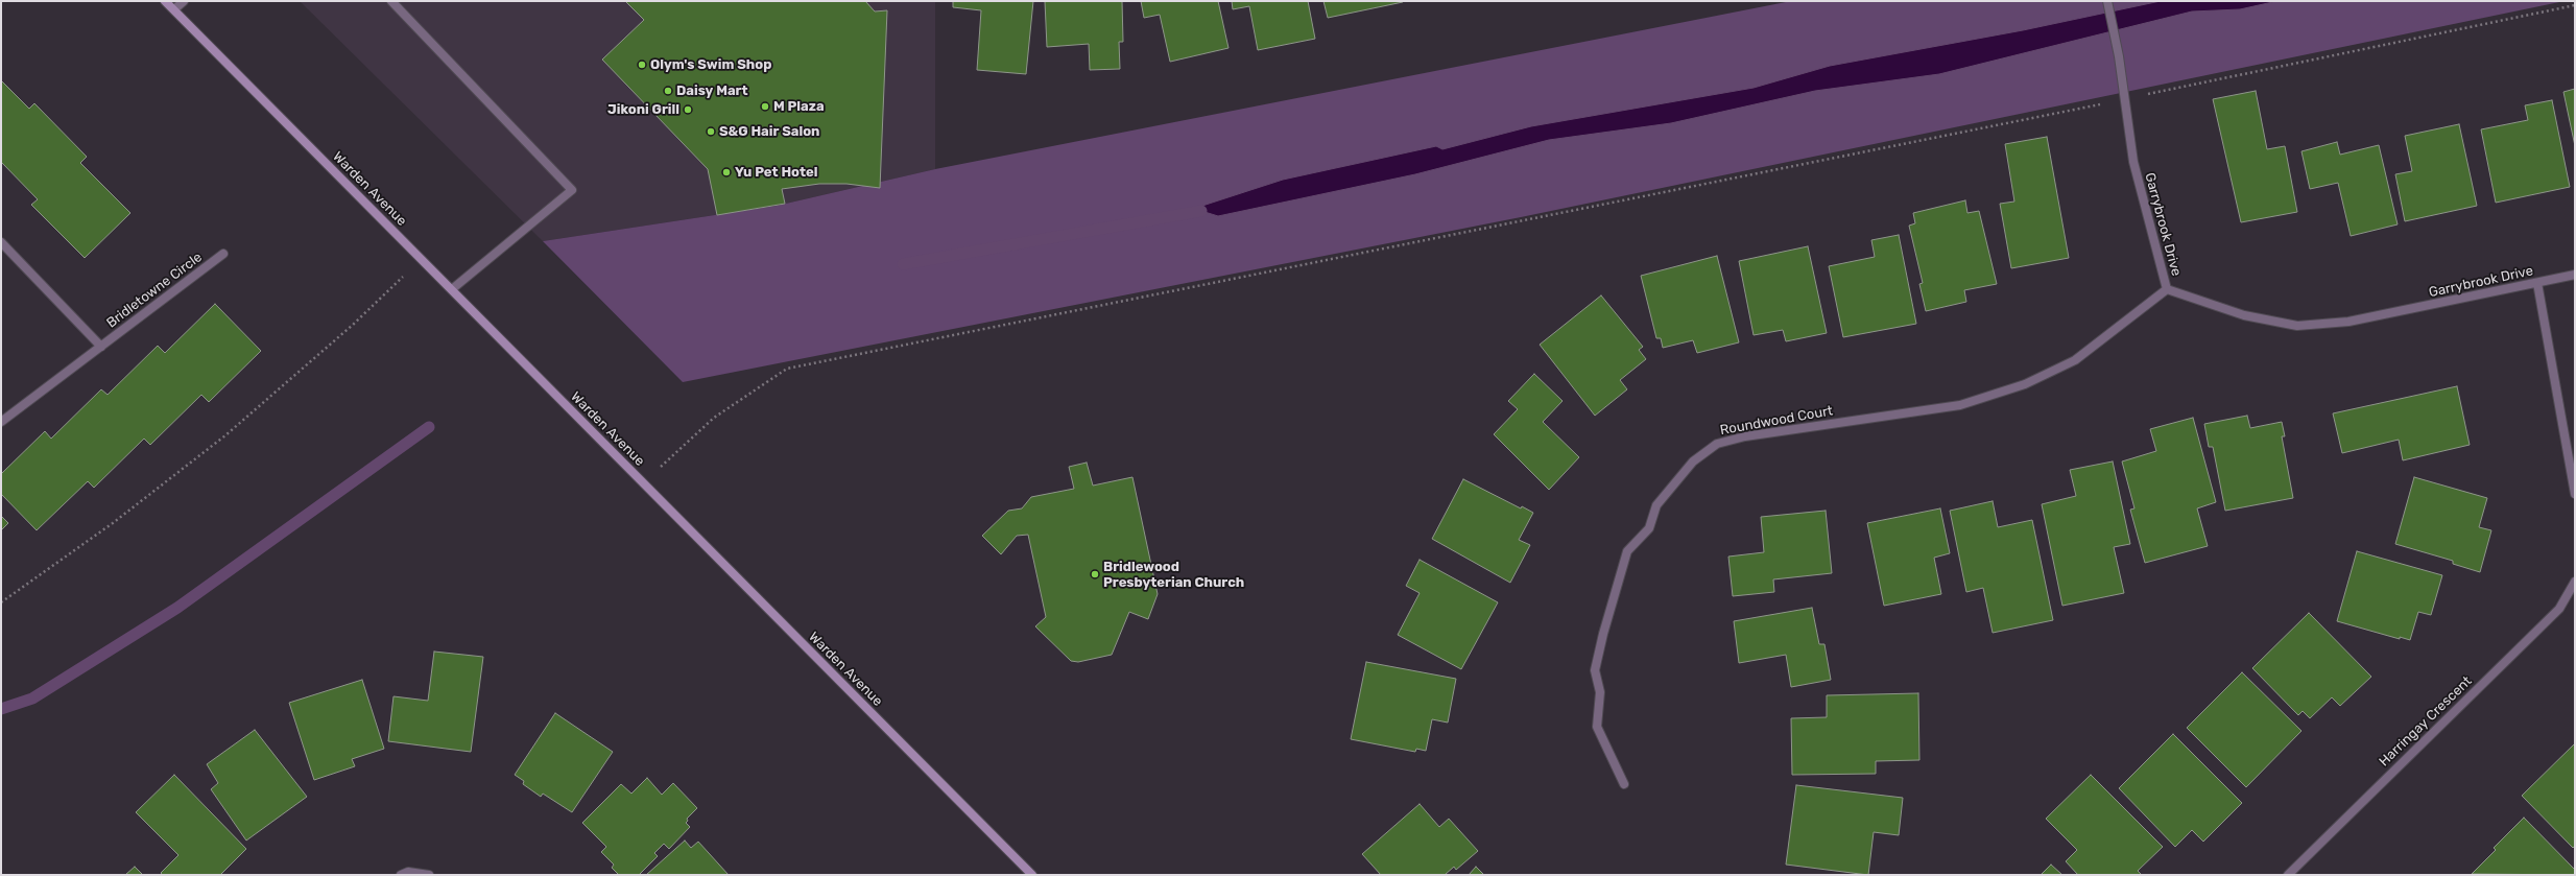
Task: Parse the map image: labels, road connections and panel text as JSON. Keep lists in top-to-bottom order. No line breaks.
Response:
{"streets":{"main road":["Warden Avenue"],"street":["Garrybrook Drive","Bridletowne Circle","Roundwood Court","Harringay Crescent"]},"crossings":[["Garrybrook Drive","Roundwood Court"]],"places":["Olym's Swim Shop","Daisy Mart","M Plaza","Jikoni Grill","S&G Hair Salon","Yu Pet Hotel","Bridlewood Presbyterian Church"]}
